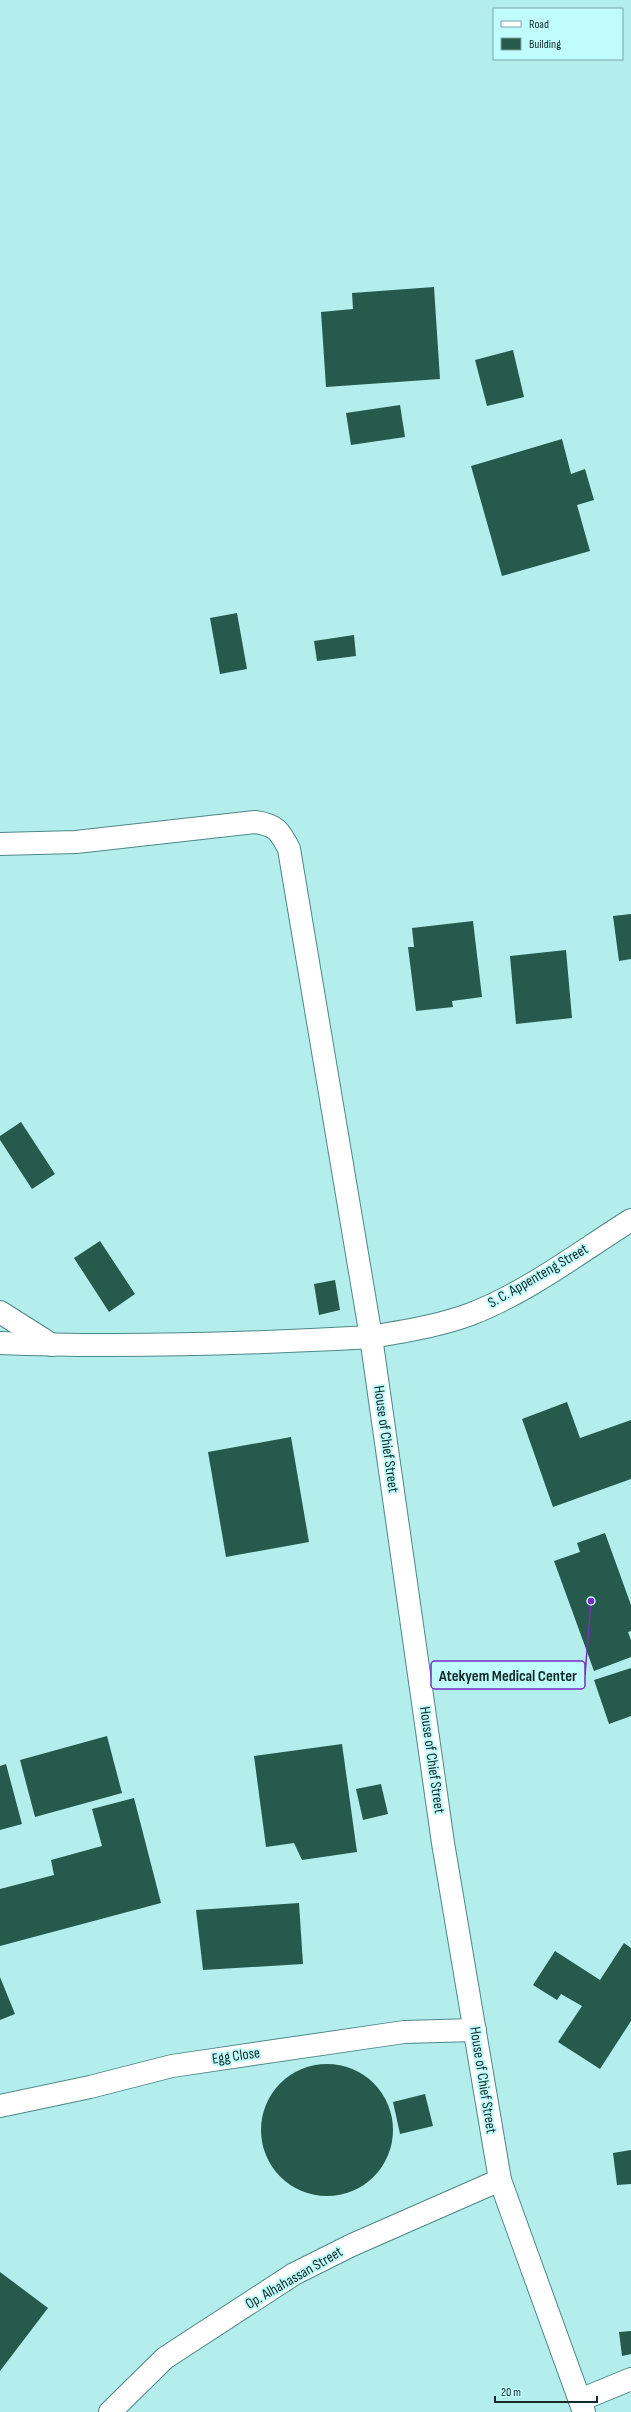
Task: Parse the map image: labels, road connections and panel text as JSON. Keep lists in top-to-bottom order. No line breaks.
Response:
{"streets":{"street":["S. C. Appenteng Street","House of Chief Street","Egg Close","Op. Alhahassan Street"]},"crossings":[["S. C. Appenteng Street","House of Chief Street"],["House of Chief Street","Egg Close"],["House of Chief Street","Op. Alhahassan Street"]],"places":["Atekyem Medical Center"],"legend":["Road","Building"],"scale_bar":"20 m"}
